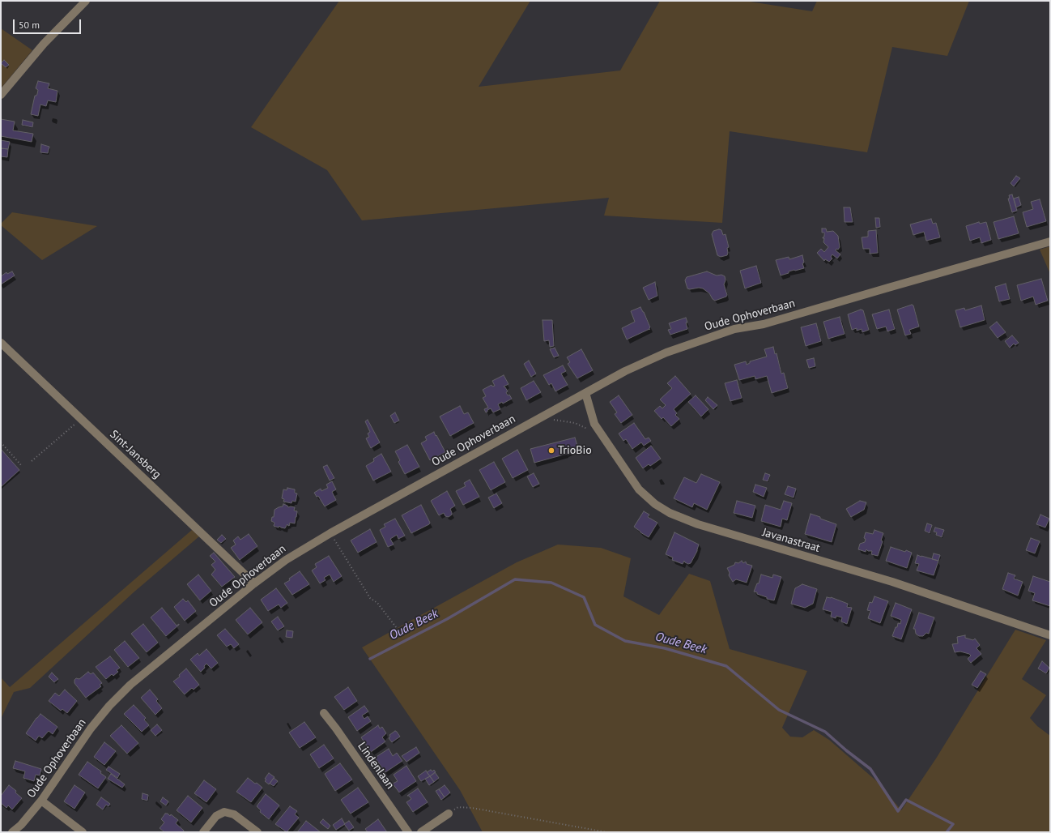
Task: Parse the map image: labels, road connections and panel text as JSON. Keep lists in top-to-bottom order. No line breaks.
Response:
{"streets":{"street":["Oude Ophoverbaan","Sint-Jansberg","Javanastraat","Lindenlaan"]},"crossings":[["Oude Ophoverbaan","Sint-Jansberg"],["Oude Ophoverbaan","Javanastraat"]],"water":["Oude Beek"],"places":["TrioBio"],"scale_bar":"50 m"}
